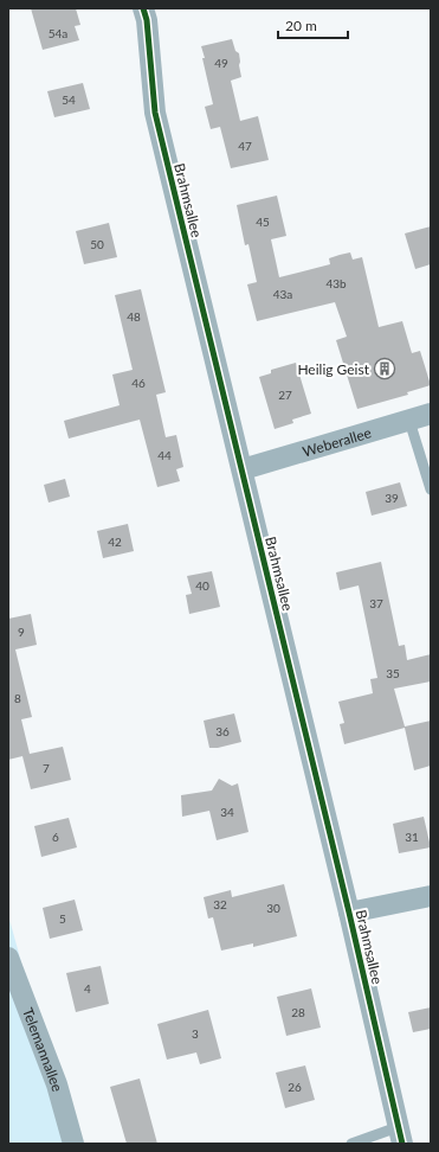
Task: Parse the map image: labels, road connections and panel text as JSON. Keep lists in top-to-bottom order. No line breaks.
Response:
{"streets":{"street":["Brahmsallee","Weberallee","Telemannallee"]},"crossings":[["Brahmsallee","Weberallee"]],"places":{"building":["Heilig Geist"]},"house_numbers":["54a","49","54","47","45","50","43b","43a","48","46","27","44","39","42","40","37","9","35","8","36","7","34","6","31","32","30","5","4","28","3","26"],"scale_bar":"20 m"}
